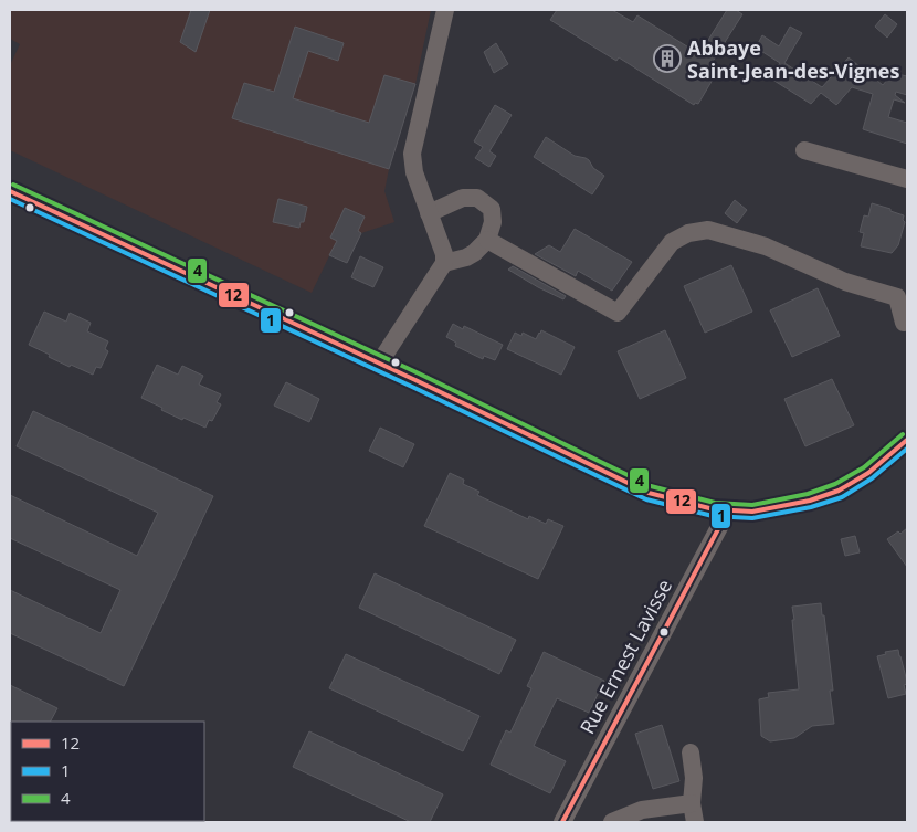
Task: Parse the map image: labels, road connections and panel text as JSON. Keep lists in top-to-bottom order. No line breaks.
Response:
{"streets":{"street":["Rue Ernest Lavisse"]},"places":{"building":["Abbaye Saint-Jean-des-Vignes"]},"lines":["transit line 4","transit line 12","transit line 1"],"legend":["12","1","4"]}
